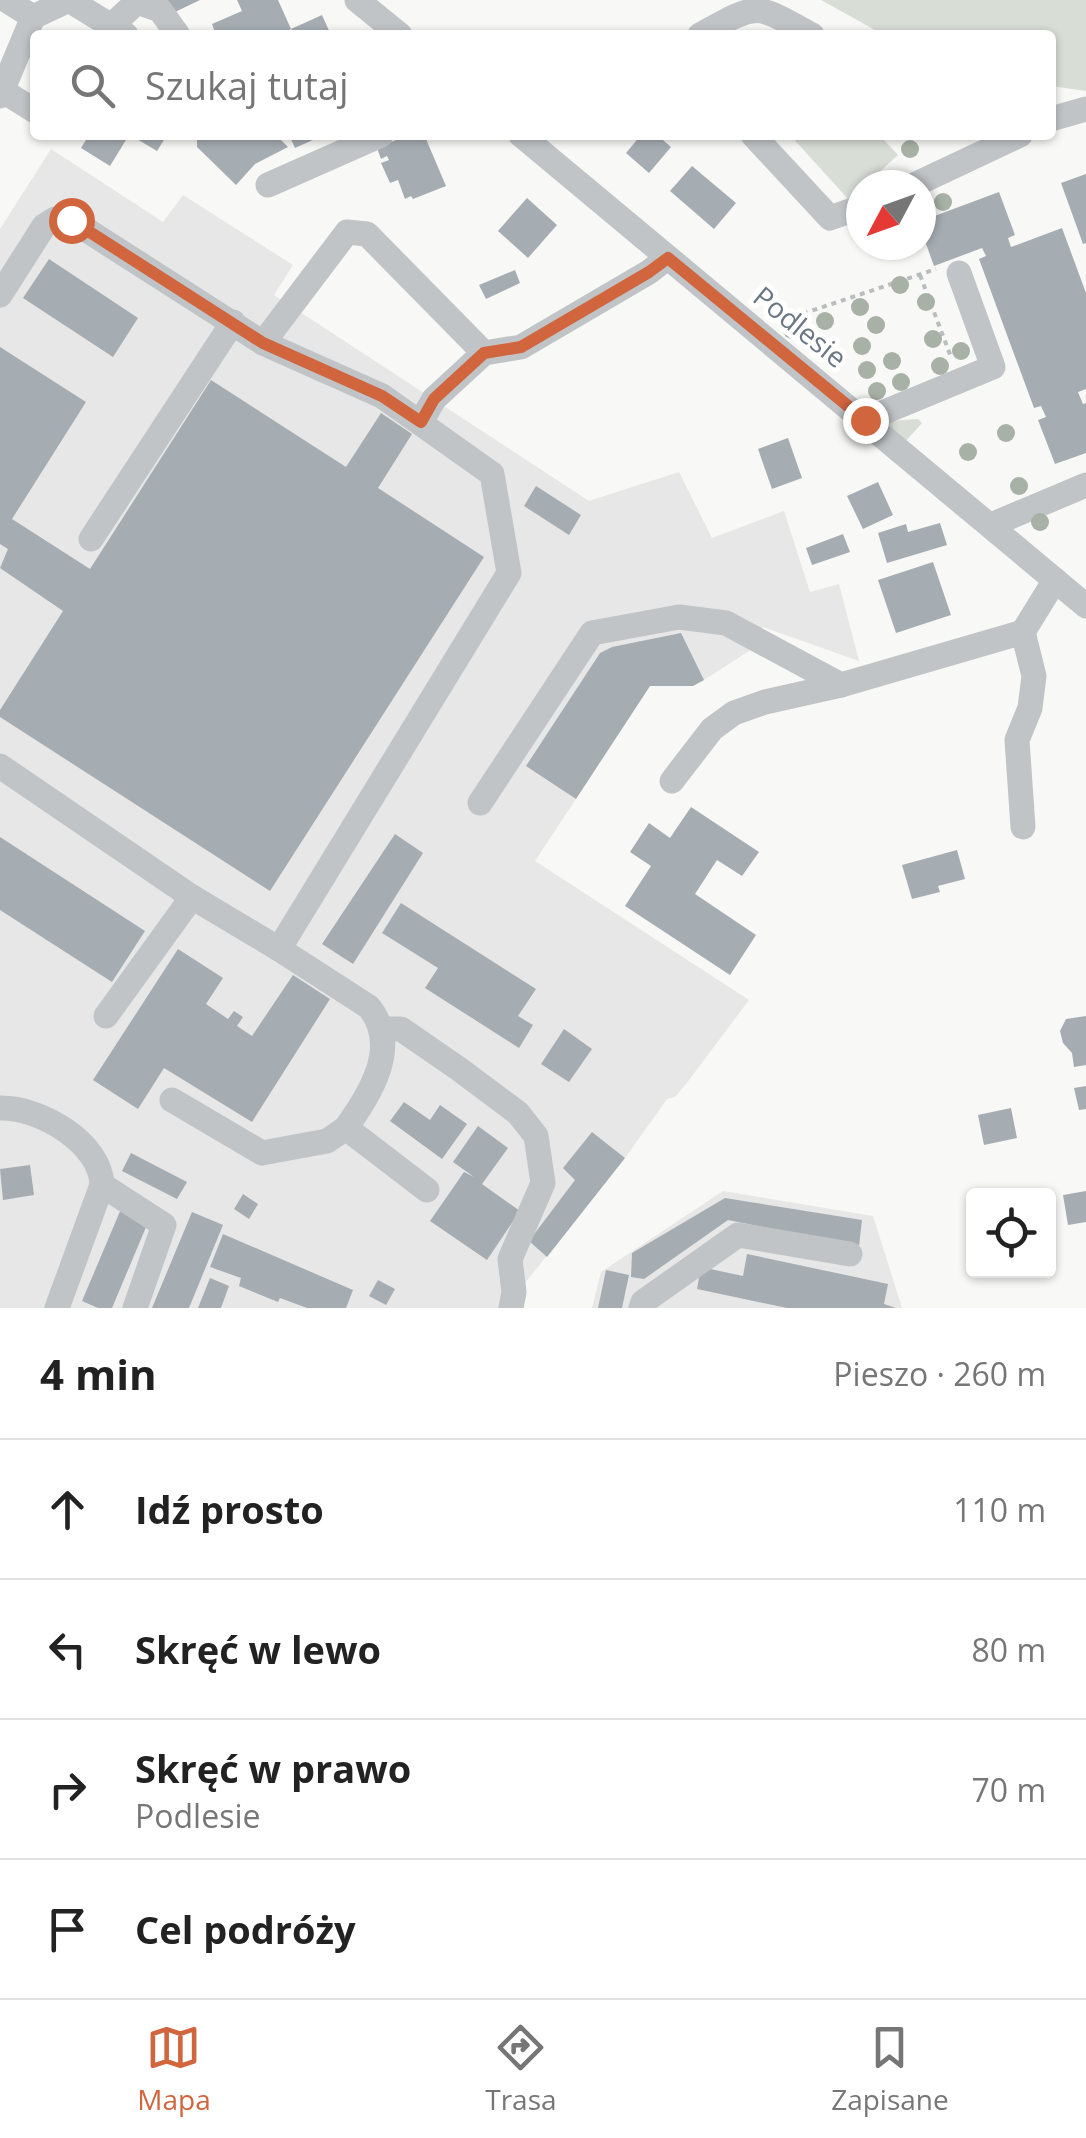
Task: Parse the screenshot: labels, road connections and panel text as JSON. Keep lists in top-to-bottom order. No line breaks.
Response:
{"streets":{"street":["Podlesie"]},"north":"bottom left","page":{"search":"Szukaj tutaj","heading":["4 min","Pieszo · 260 m"],"list":[["Idź prosto","110 m"],["Skręć w lewo","80 m"],["Skręć w prawo","Podlesie","70 m"],"Cel podróży"],"nav":["Mapa","Trasa","Zapisane"]}}
